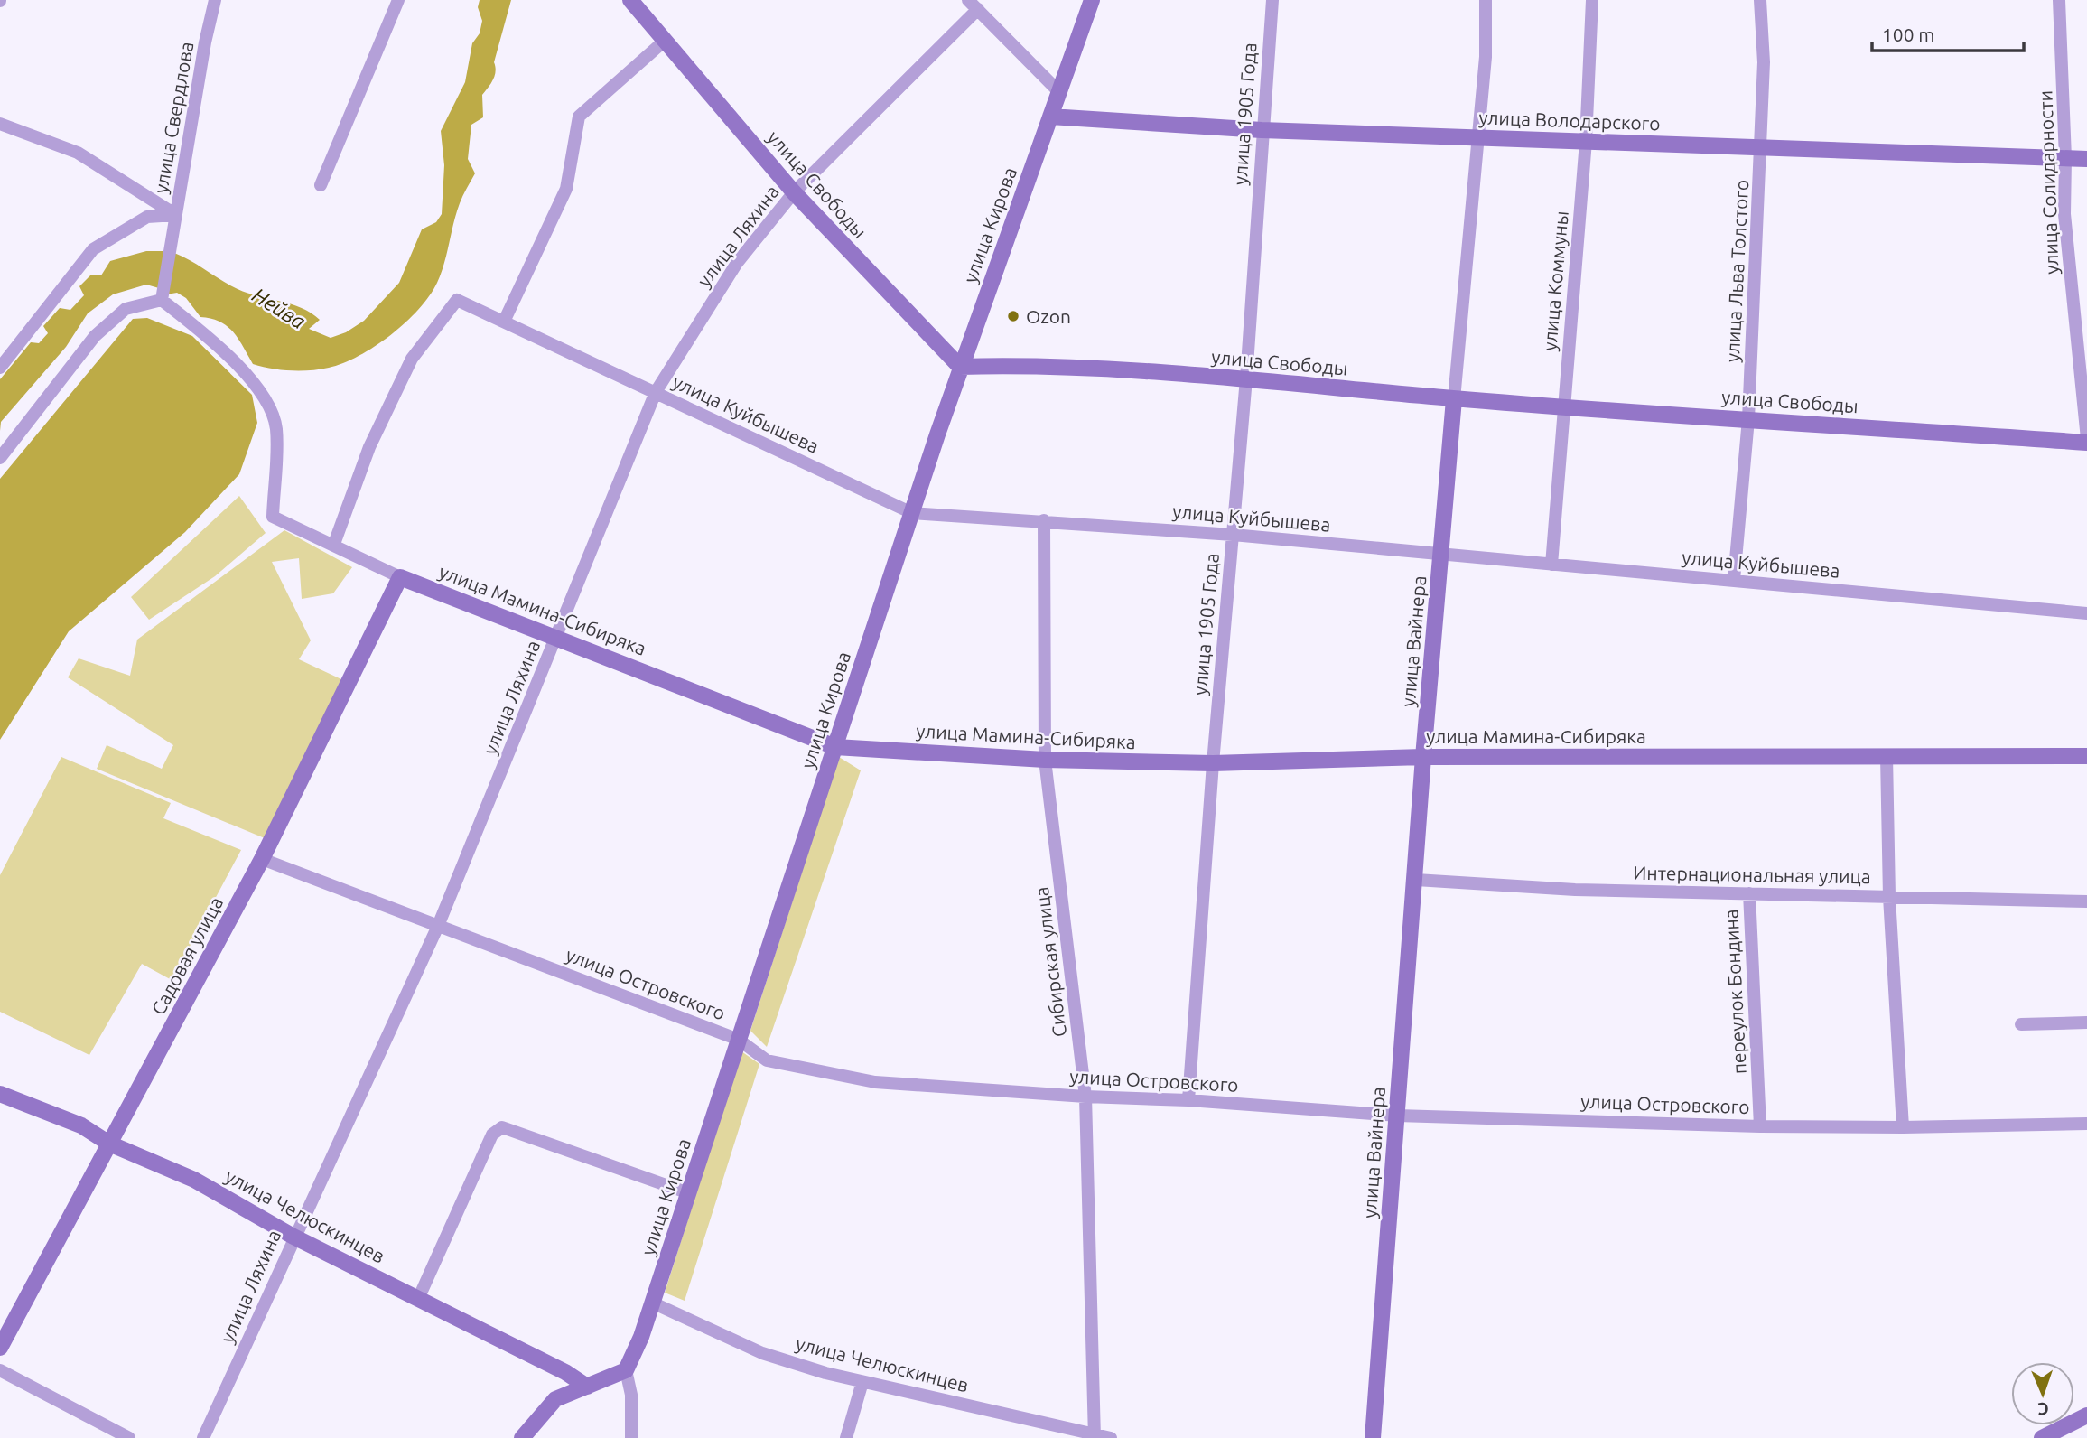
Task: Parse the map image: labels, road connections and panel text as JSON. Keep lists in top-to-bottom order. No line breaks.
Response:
{"streets":{"street":["улица 1905 Года","улица Свердлова","улица Володарского","улица Солидарности","улица Свободы","улица Кирова","улица Ляхина","улица Льва Толстого","улица Коммуны","улица Куйбышева","улица Мамина-Сибиряка","улица Вайнера","Интернациональная улица","Садовая улица","Сибирская улица","улица Островского","переулок Бондина","улица Челюскинцев"]},"crossings":[["улица 1905 Года","улица Володарского"],["улица 1905 Года","улица Свободы"],["улица 1905 Года","улица Куйбышева"],["улица 1905 Года","улица Мамина-Сибиряка"],["улица 1905 Года","улица Островского"],["улица Свердлова","улица Мамина-Сибиряка"],["улица Володарского","улица Солидарности"],["улица Володарского","улица Кирова"],["улица Володарского","улица Льва Толстого"],["улица Володарского","улица Коммуны"],["улица Володарского","улица Вайнера"],["улица Солидарности","улица Свободы"],["улица Свободы","улица Кирова"],["улица Свободы","улица Ляхина"],["улица Свободы","улица Льва Толстого"],["улица Свободы","улица Коммуны"],["улица Свободы","улица Вайнера"],["улица Кирова","улица Куйбышева"],["улица Кирова","улица Мамина-Сибиряка"],["улица Кирова","улица Островского"],["улица Кирова","улица Челюскинцев"],["улица Ляхина","улица Куйбышева"],["улица Ляхина","улица Мамина-Сибиряка"],["улица Ляхина","улица Островского"],["улица Ляхина","улица Челюскинцев"],["улица Льва Толстого","улица Куйбышева"],["улица Коммуны","улица Куйбышева"],["улица Куйбышева","улица Мамина-Сибиряка"],["улица Куйбышева","улица Вайнера"],["улица Куйбышева","Сибирская улица"],["улица Мамина-Сибиряка","улица Вайнера"],["улица Мамина-Сибиряка","Садовая улица"],["улица Мамина-Сибиряка","Сибирская улица"],["улица Вайнера","Интернациональная улица"],["улица Вайнера","улица Островского"],["Интернациональная улица","переулок Бондина"],["Садовая улица","улица Островского"],["Садовая улица","улица Челюскинцев"],["Сибирская улица","улица Островского"],["Сибирская улица","улица Челюскинцев"],["улица Островского","переулок Бондина"]],"water":["Нейва"],"places":["Ozon"],"scale_bar":"100 m","north":"bottom"}
